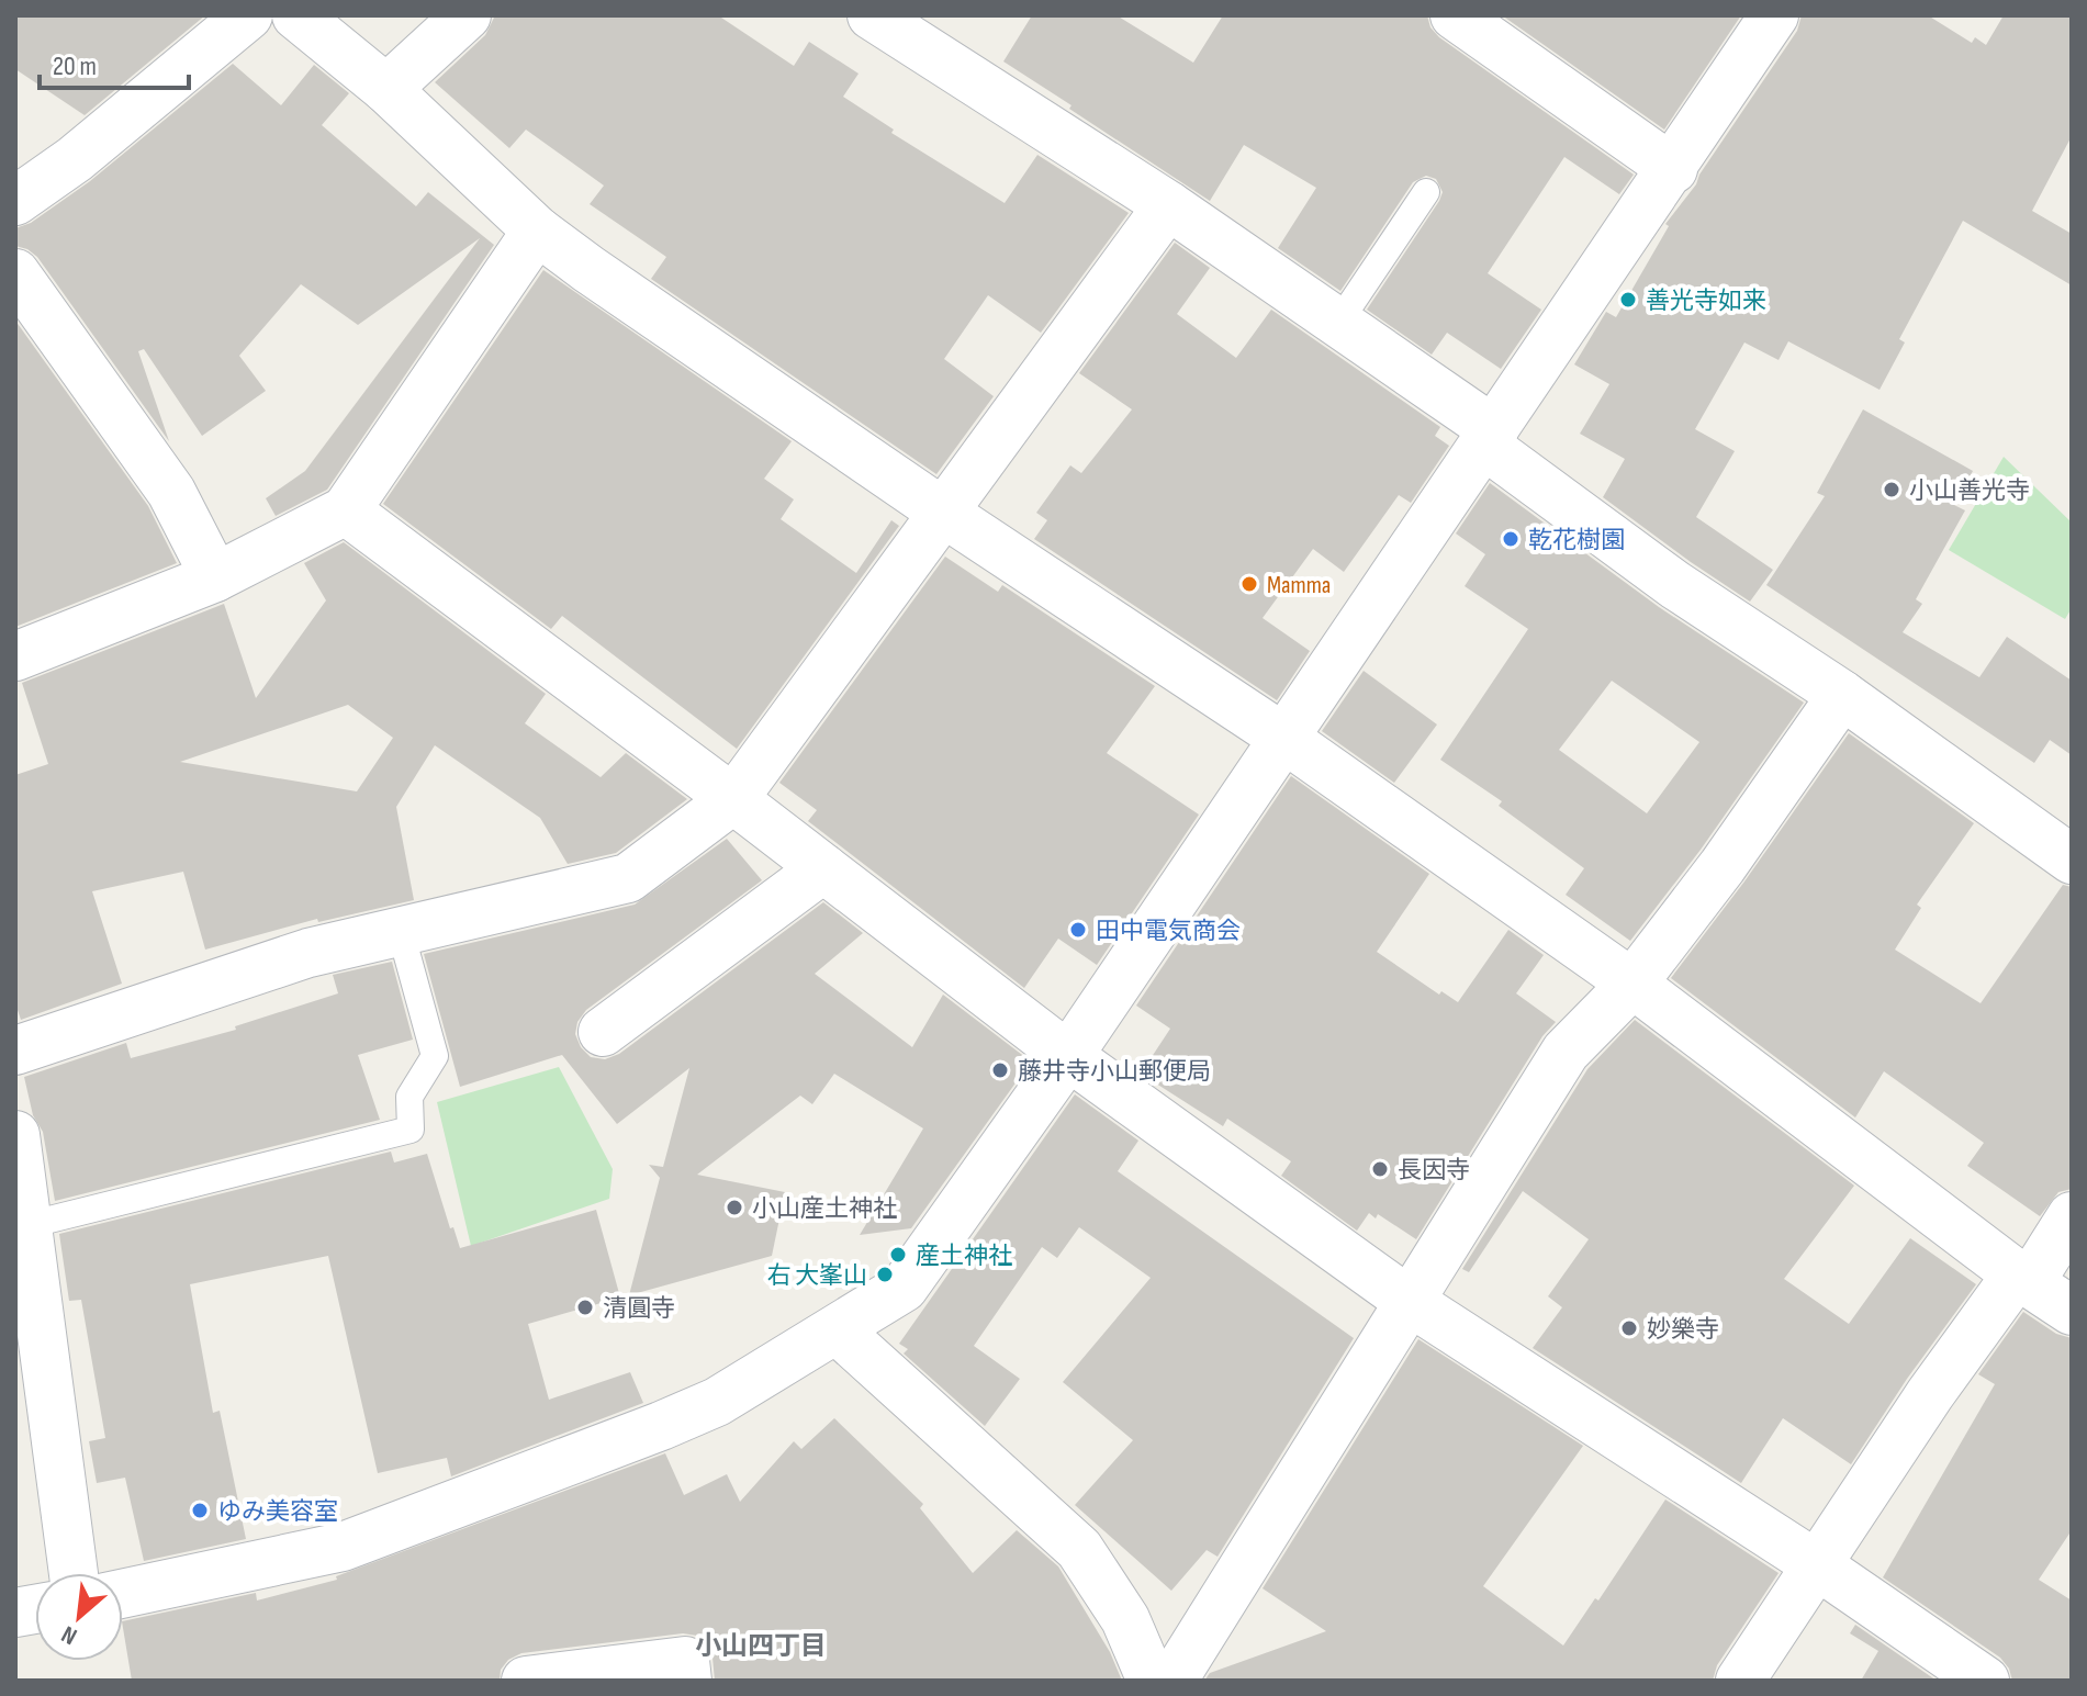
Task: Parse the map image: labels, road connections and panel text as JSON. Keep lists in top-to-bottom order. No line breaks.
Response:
{"districts":["小山四丁目"],"places":["善光寺如来","小山善光寺","乾花樹園","Mamma","田中電気商会","藤井寺小山郵便局","長因寺","小山産土神社","産土神社","右 大峯山","清圓寺","妙樂寺","ゆみ美容室"],"scale_bar":"20 m","north":"bottom left"}
